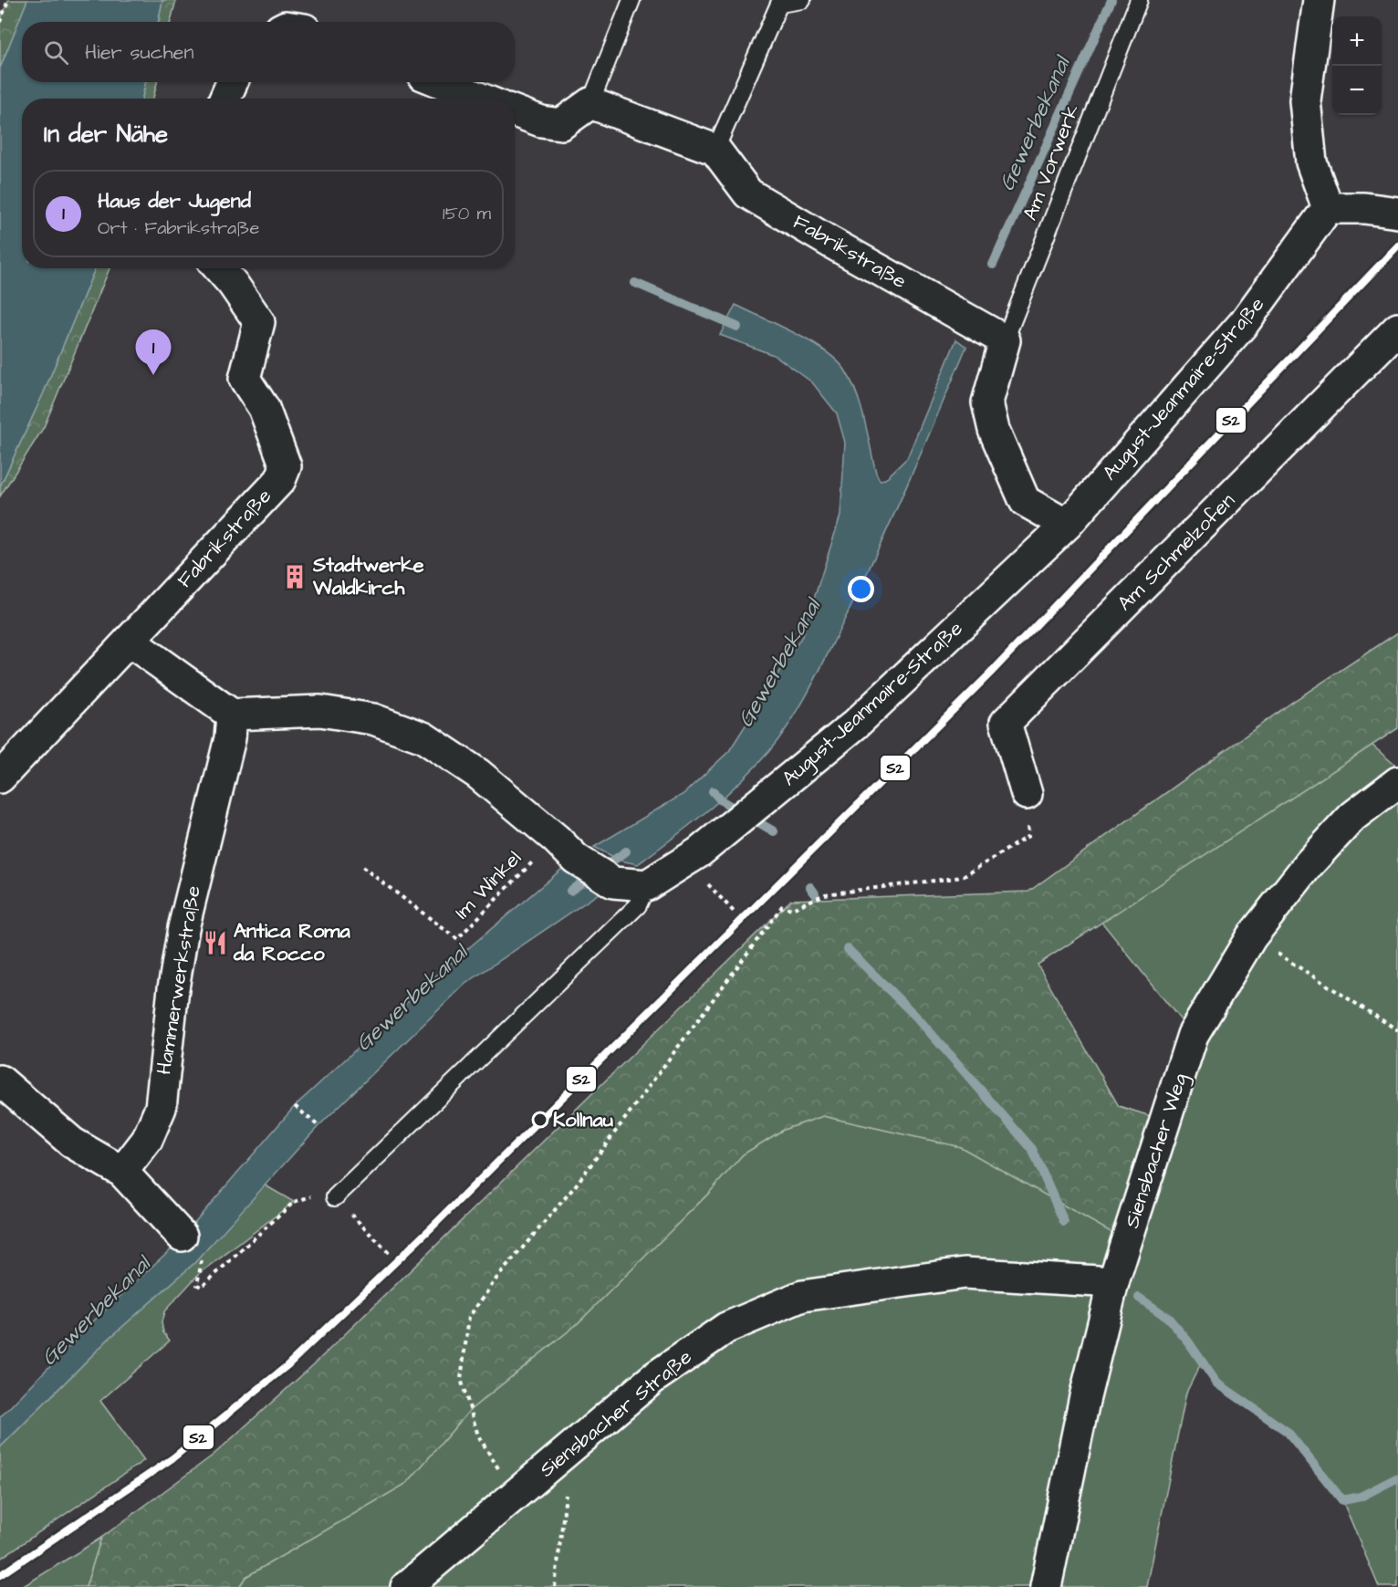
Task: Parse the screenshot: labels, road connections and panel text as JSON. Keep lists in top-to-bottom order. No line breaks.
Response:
{"streets":{"street":["Fabrikstraße","August-Jeanmaire-Straße","Am Schmelzofen","Hammerwerkstraße","Siensbacher Weg","Siensbacher Straße"],"lane":["Am Vorwerk"],"path":["Im Winkel"]},"crossings":[["Am Vorwerk","Fabrikstraße"],["Siensbacher Weg","Siensbacher Straße"]],"water":["Gewerbekanal"],"places":{"building":["Stadtwerke Waldkirch"],"restaurant":["Antica Roma da Rocco"],"other":["Kollnau"]},"lines":["transit line S2"],"page":{"map_buttons":["+","−"],"search":"Hier suchen","heading":"In der Nähe","list":[{"mark":"1","name":"Haus der Jugend","note":"Ort · Fabrikstraße","value":"150 m"}],"pins":"1"}}
